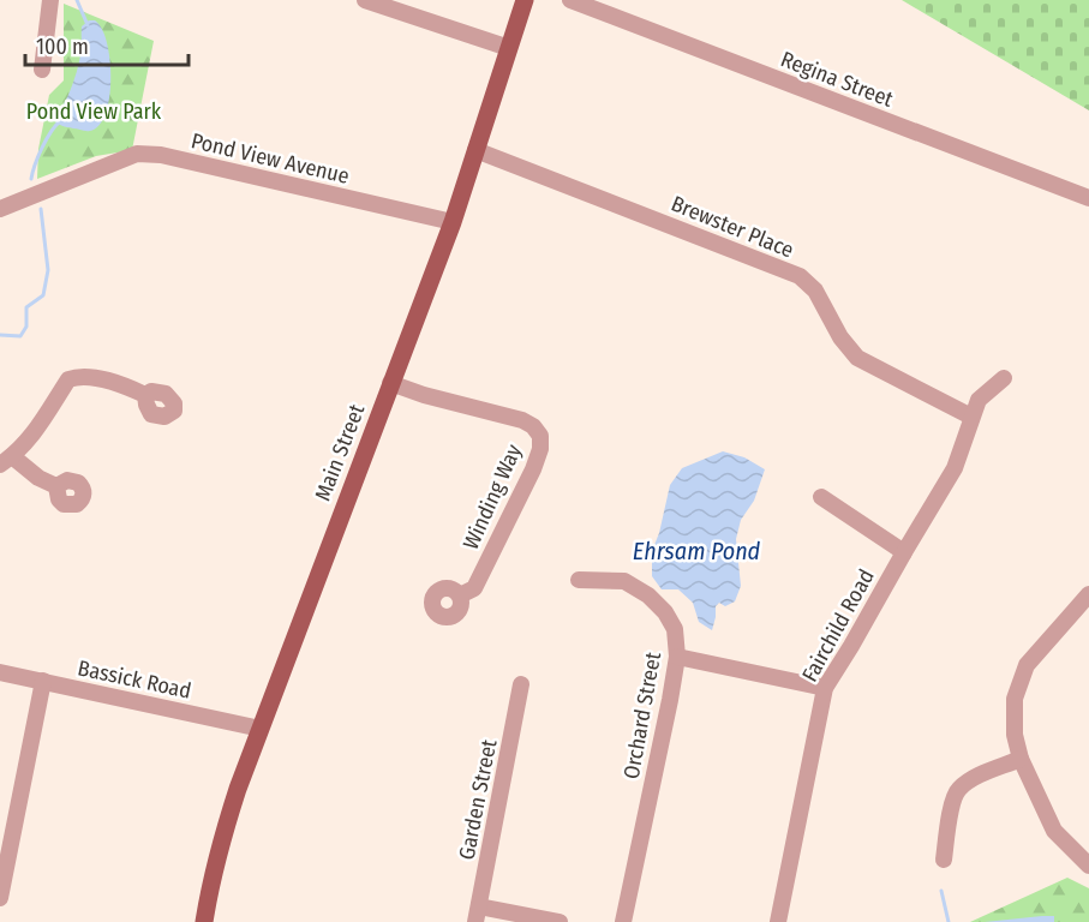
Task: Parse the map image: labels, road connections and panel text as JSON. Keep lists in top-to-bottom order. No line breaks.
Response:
{"streets":{"main road":["Main Street"],"street":["Regina Street","Pond View Avenue","Brewster Place","Winding Way","Fairchild Road","Bassick Road","Orchard Street","Garden Street"]},"crossings":[["Pond View Avenue","Main Street"],["Brewster Place","Main Street"],["Brewster Place","Fairchild Road"],["Main Street","Winding Way"],["Main Street","Bassick Road"]],"water":["Ehrsam Pond"],"parks":["Pond View Park"],"scale_bar":"100 m"}
